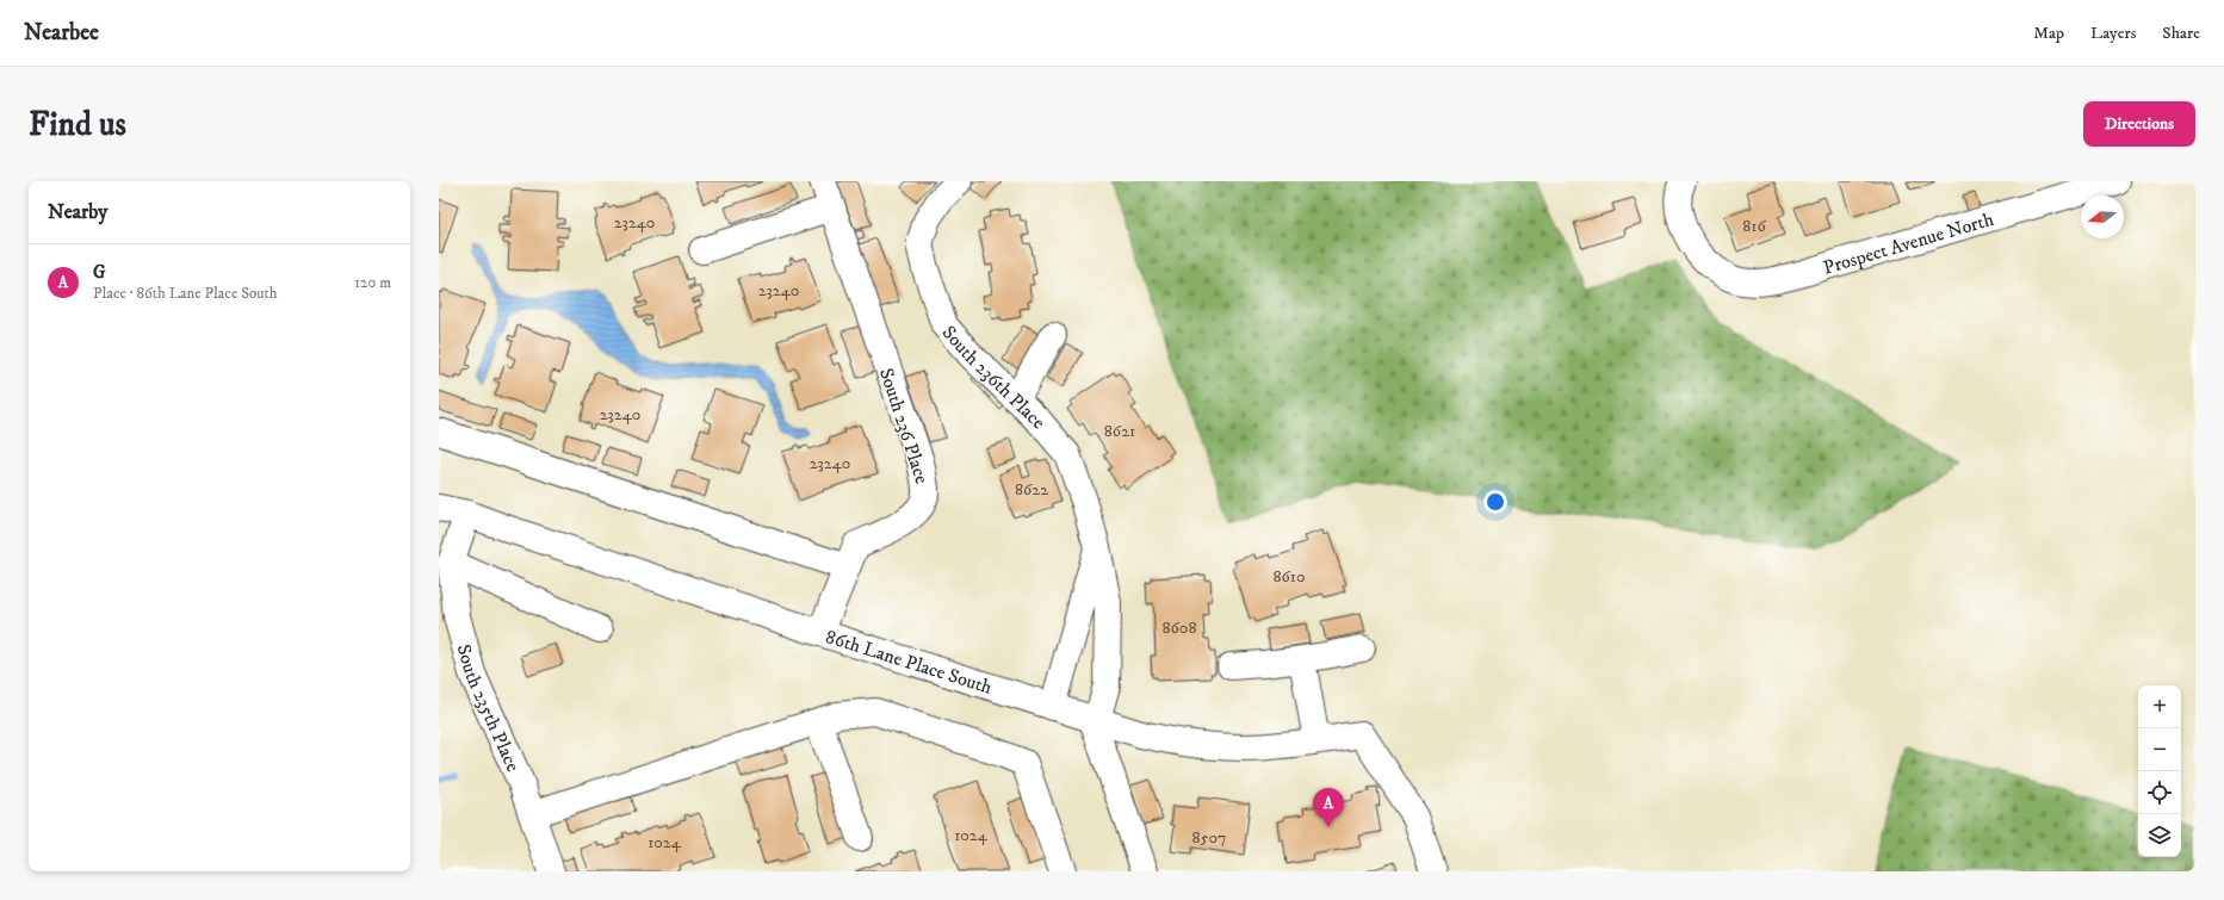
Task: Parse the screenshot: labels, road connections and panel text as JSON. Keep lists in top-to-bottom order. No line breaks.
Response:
{"streets":{"street":["Prospect Avenue North","South 236th Place","South 236 Place","86th Lane Place South","South 235th Place"]},"crossings":[["South 236th Place","86th Lane Place South"],["South 236 Place","86th Lane Place South"],["86th Lane Place South","South 235th Place"]],"house_numbers":["23240","816","23240","23240","8621","23240","8622","8610","8608","1024","8507","1024"],"north":"left","page":{"header":"Nearbee","nav":["Map","Layers","Share"],"buttons":"Directions","title":"Find us","heading":"Nearby","list":[{"mark":"A","name":"G","note":"Place · 86th Lane Place South","value":"120 m"}],"map_buttons":["+","−"],"pins":"A"}}
